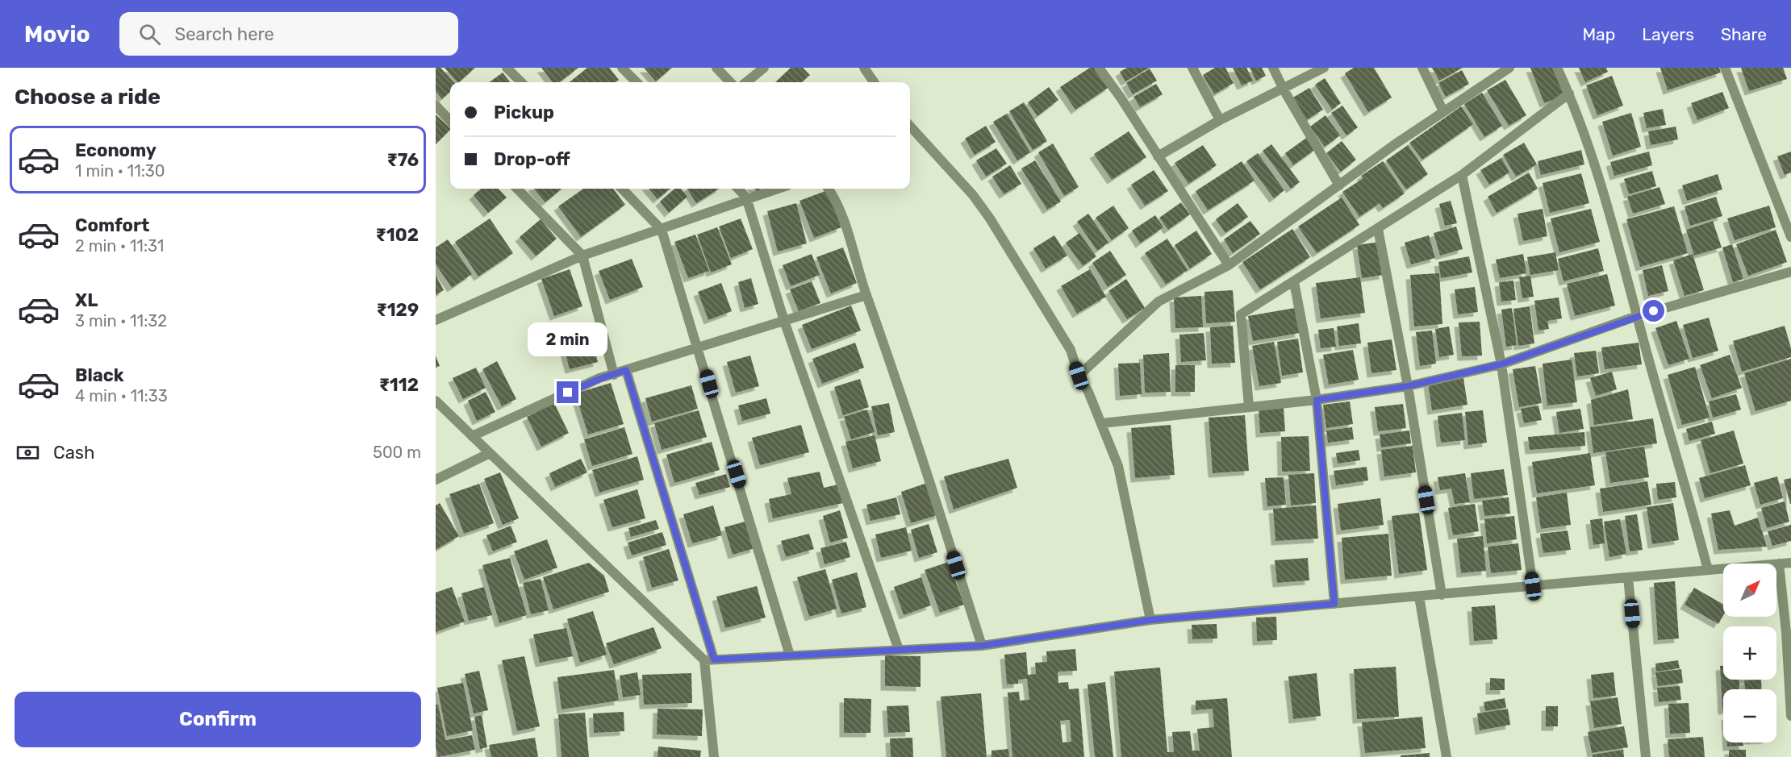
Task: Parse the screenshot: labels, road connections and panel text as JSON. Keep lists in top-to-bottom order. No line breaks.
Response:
{"north":"top right","page":{"header":"Movio","search":"Search here","nav":["Map","Layers","Share"],"heading":"Choose a ride","banner":["Pickup","Drop-off"],"list":[{"name":"Economy","note":"1 min · 11:30","value":"₹76"},{"name":"Comfort","note":"2 min · 11:31","value":"₹102"},{"name":"XL","note":"3 min · 11:32","value":"₹129"},{"name":"Black","note":"4 min · 11:33","value":"₹112"}],"bubble":"2 min","pay":["Cash","500 m"],"map_buttons":["+","−"],"buttons":"Confirm"}}
